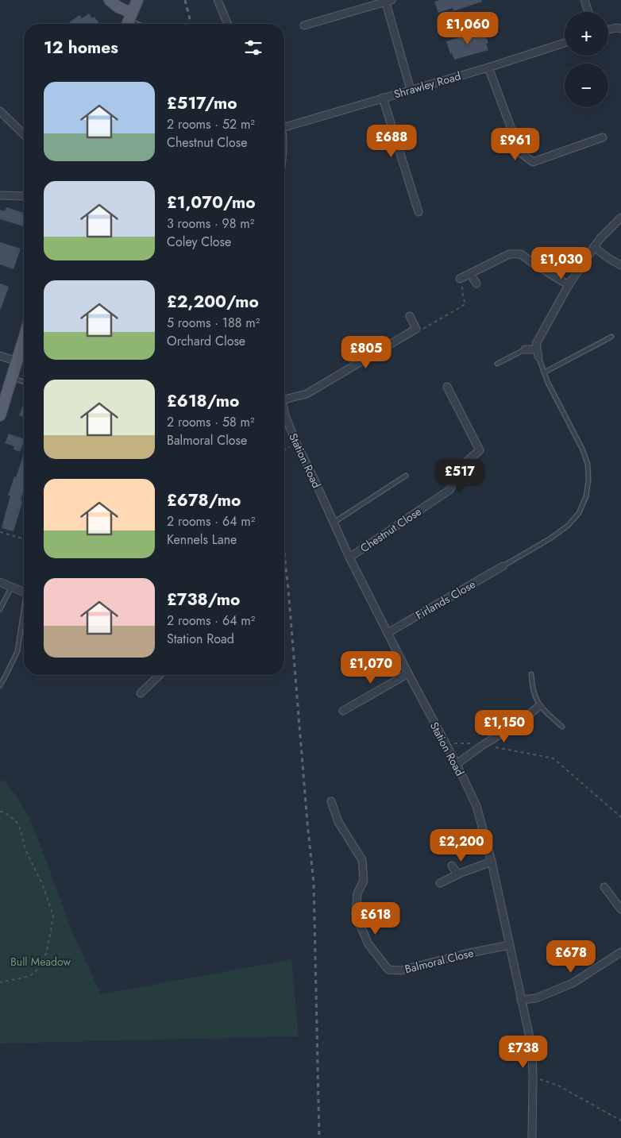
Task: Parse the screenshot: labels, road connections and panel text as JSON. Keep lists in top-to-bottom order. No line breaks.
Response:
{"streets":{"street":["Shrawley Road","Station Road","Chestnut Close","Firlands Close","Balmoral Close"]},"crossings":[["Station Road","Chestnut Close"],["Station Road","Firlands Close"],["Station Road","Balmoral Close"]],"parks":["Bull Meadow"],"page":{"map_buttons":["+","−"],"price":["£1,060","£688","£961","£1,030","£805","£517","£1,070","£1,150","£2,200","£618","£678","£738"],"heading":"12 homes","list":[{"name":"£517/mo","note":"2 rooms · 52 m² · Chestnut Close"},{"name":"£1,070/mo","note":"3 rooms · 98 m² · Coley Close"},{"name":"£2,200/mo","note":"5 rooms · 188 m² · Orchard Close"},{"name":"£618/mo","note":"2 rooms · 58 m² · Balmoral Close"},{"name":"£678/mo","note":"2 rooms · 64 m² · Kennels Lane"},{"name":"£738/mo","note":"2 rooms · 64 m² · Station Road"}]}}
